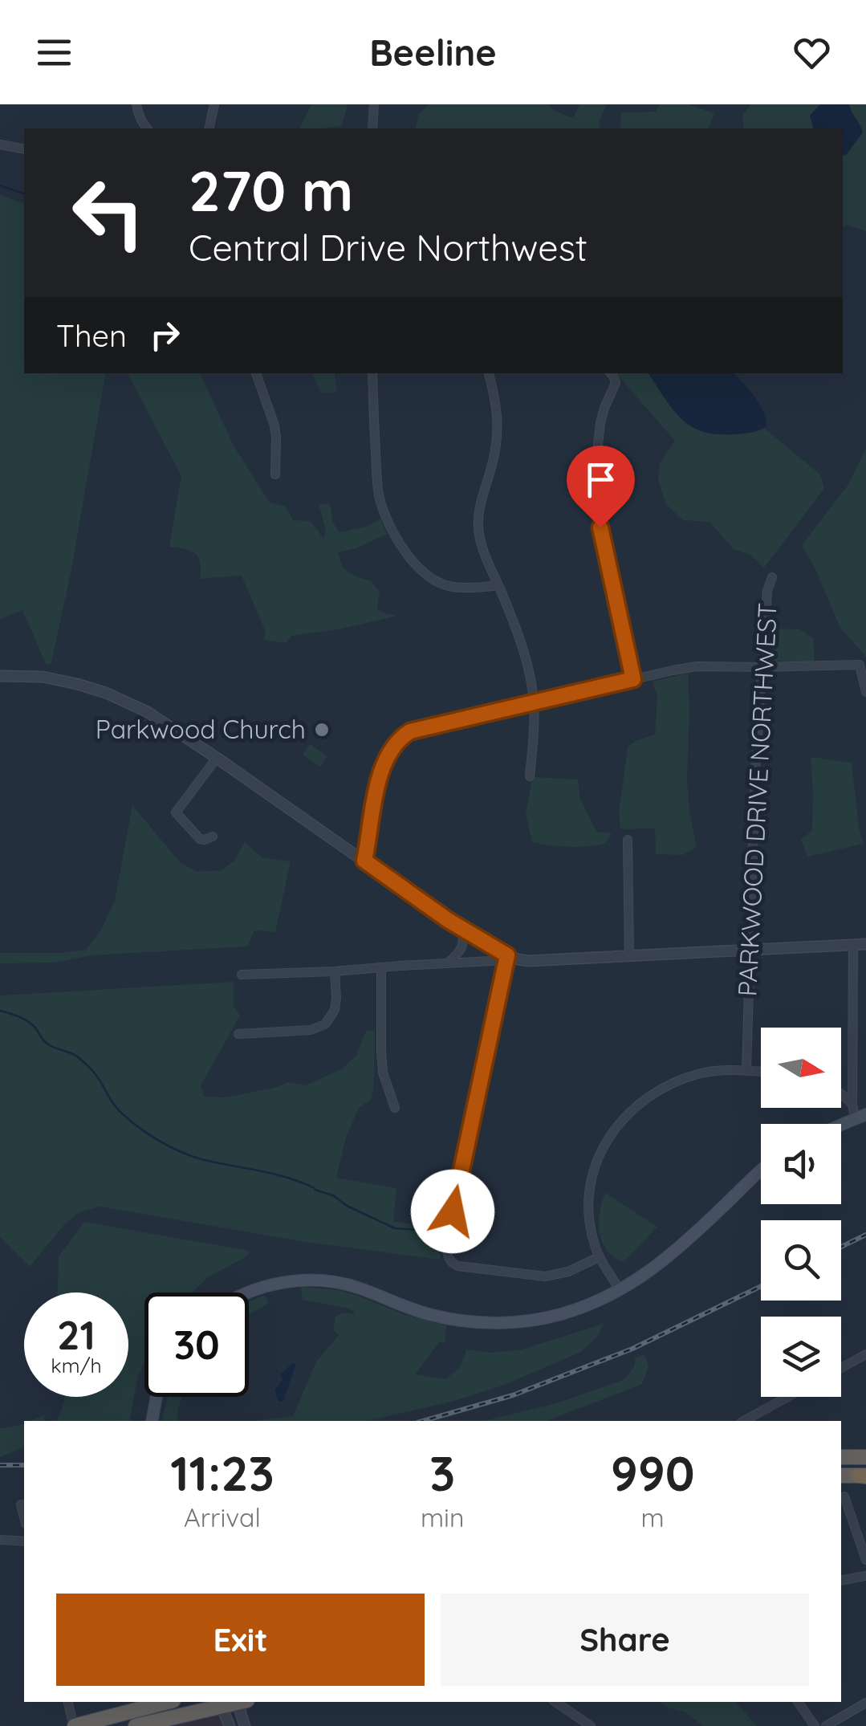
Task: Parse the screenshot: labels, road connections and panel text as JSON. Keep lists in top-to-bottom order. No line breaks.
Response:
{"streets":{"street":["PARKWOOD DRIVE NORTHWEST"]},"places":["Parkwood Church"],"north":"right","page":{"header":"Beeline","turn":["270 m","Central Drive Northwest"],"then":"Then","speed":"21 km/h","limit":"30","eta":["11:23","Arrival","3","min","990","m"],"buttons":["Exit","Share"]}}
